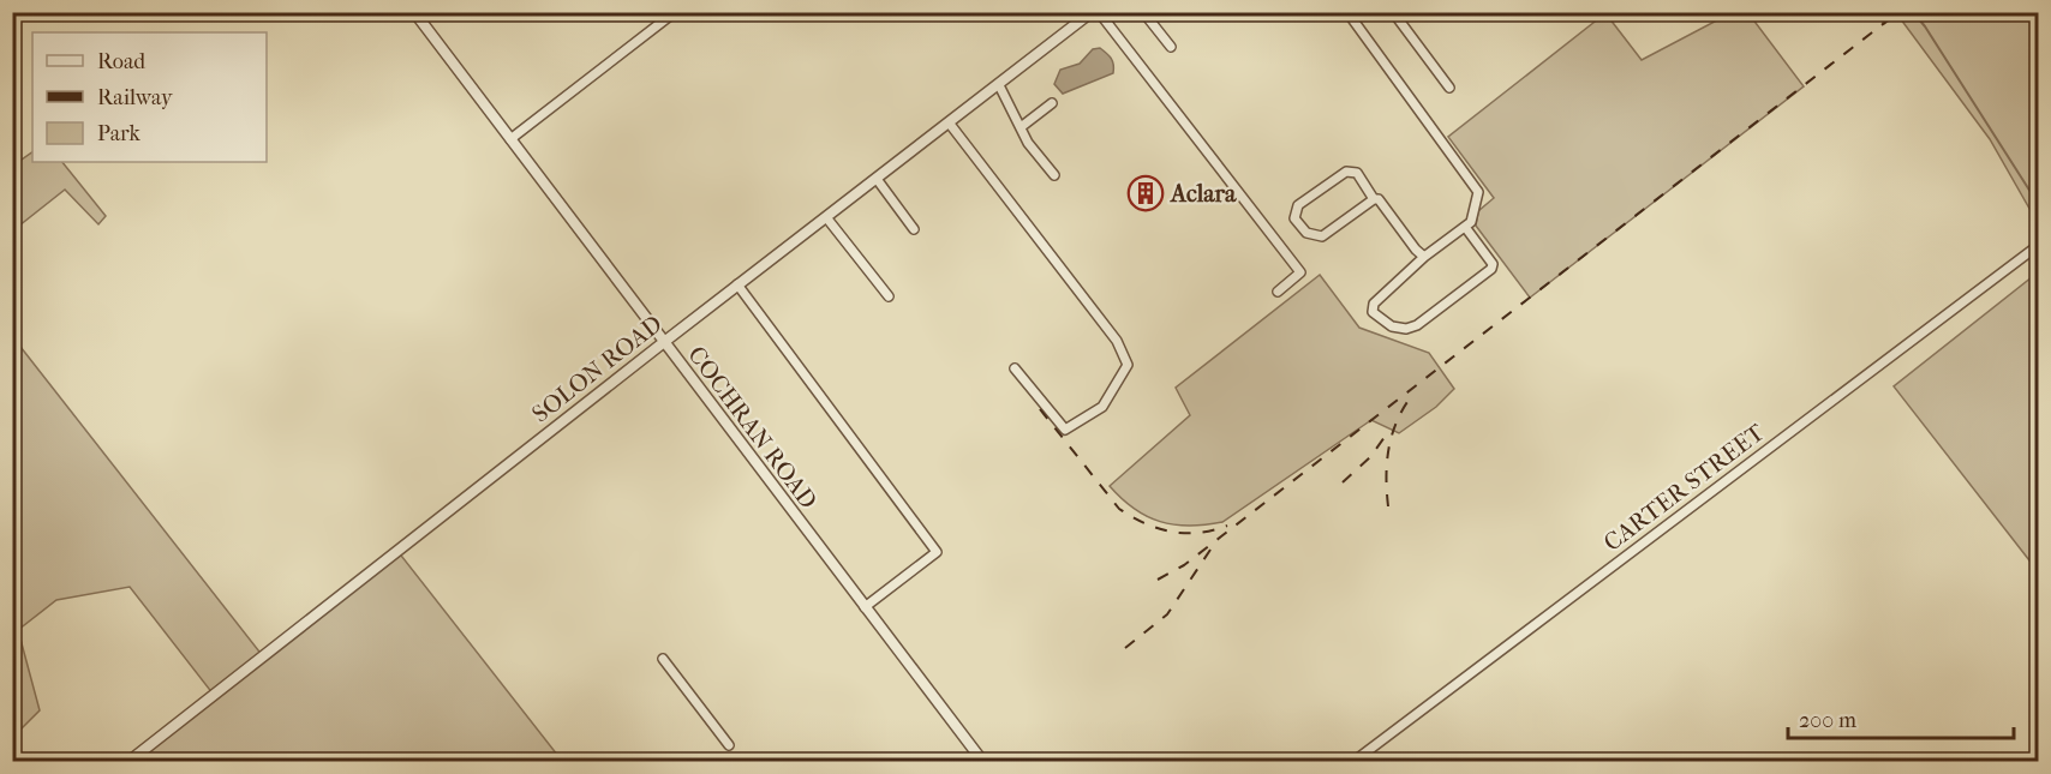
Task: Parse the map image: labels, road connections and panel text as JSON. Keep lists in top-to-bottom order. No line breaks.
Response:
{"streets":{"street":["SOLON ROAD","COCHRAN ROAD","CARTER STREET"]},"crossings":[["SOLON ROAD","COCHRAN ROAD"]],"places":{"building":["Aclara"]},"legend":["Road","Railway","Park"],"scale_bar":"200 m"}
